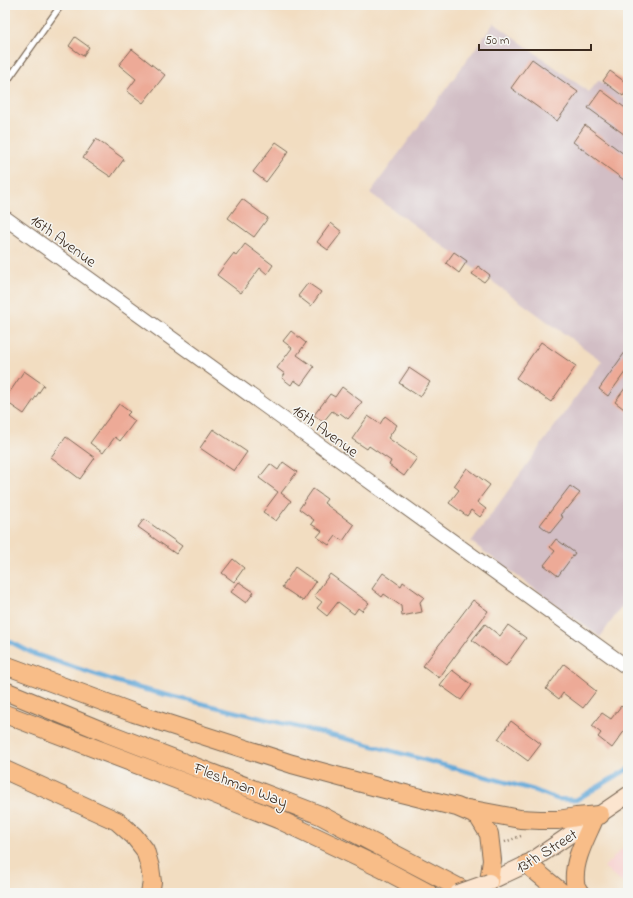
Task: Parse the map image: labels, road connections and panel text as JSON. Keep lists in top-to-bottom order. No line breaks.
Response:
{"streets":{"main road":["Fleshman Way","13th Street"],"street":["16th Avenue"]},"scale_bar":"50 m"}
